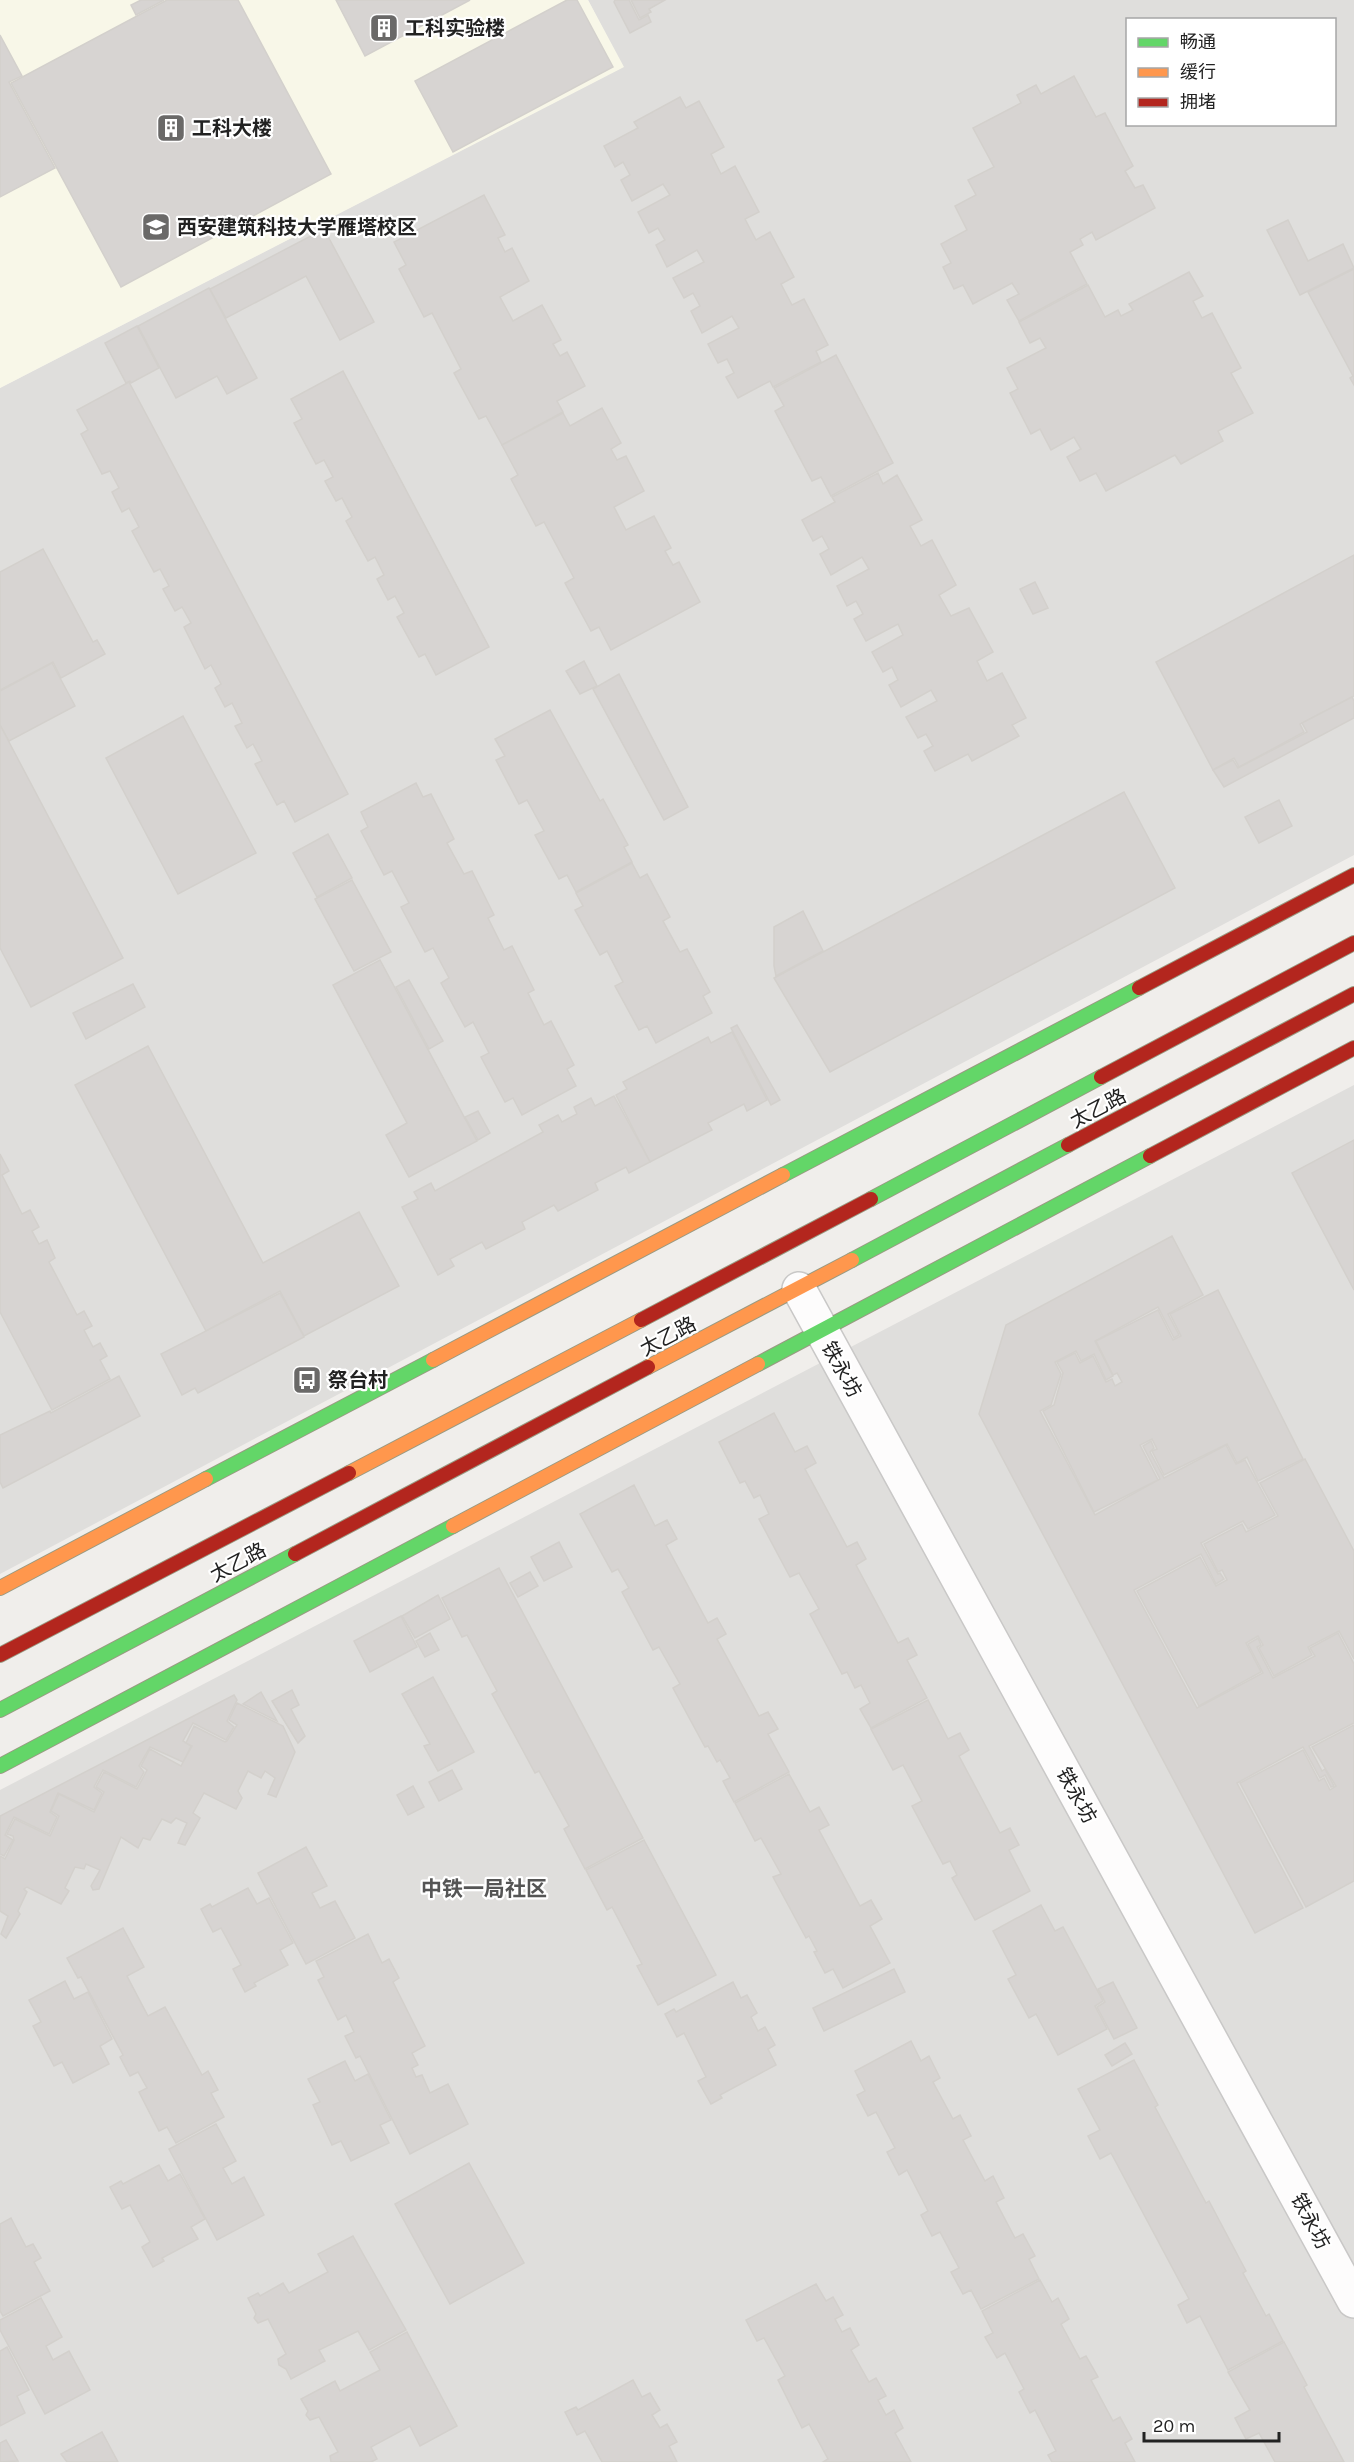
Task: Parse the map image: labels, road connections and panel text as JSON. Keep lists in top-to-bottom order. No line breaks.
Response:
{"streets":{"main road":["太乙路"],"street":["铁永坊"]},"crossings":[["太乙路","铁永坊"]],"districts":["中铁一局社区"],"places":{"building":["工科实验楼","工科大楼"],"school or university":["西安建筑科技大学雁塔校区"],"bus stop":["祭台村"]},"legend":["畅通","缓行","拥堵"],"scale_bar":"20 m"}
